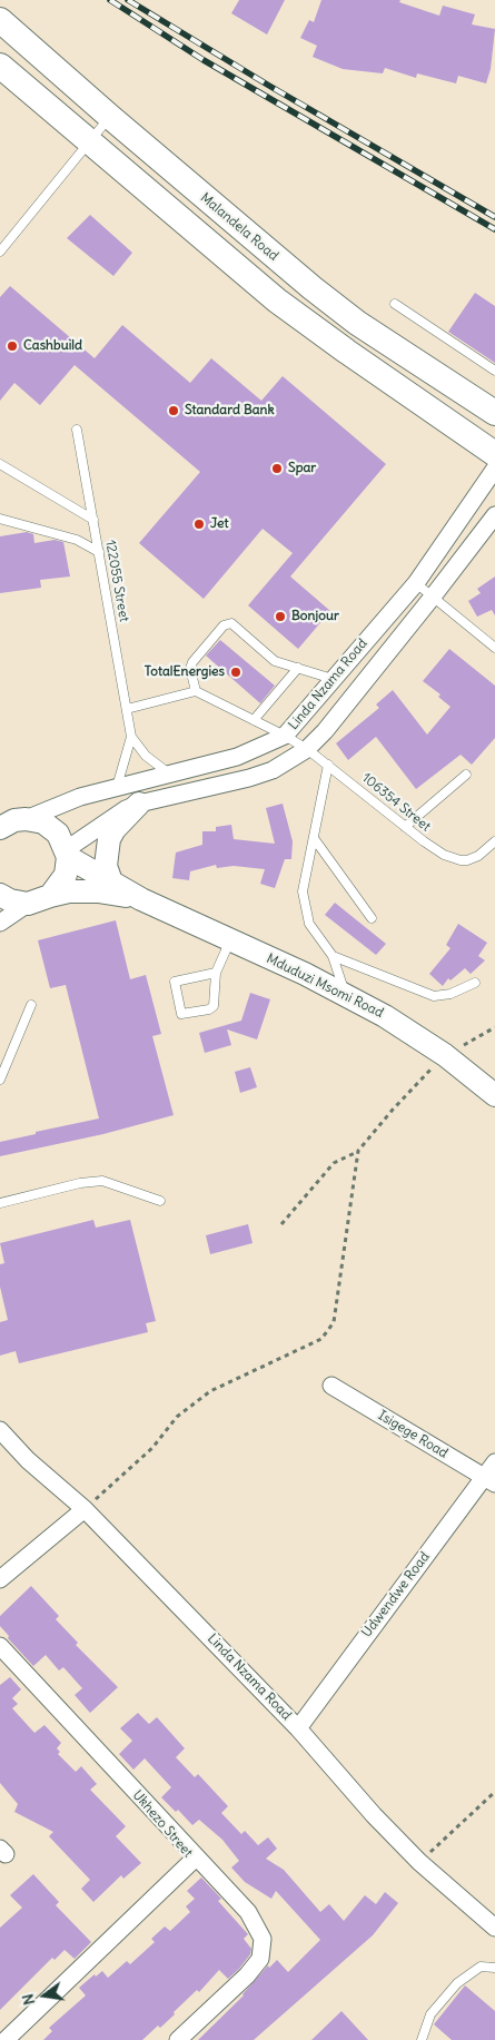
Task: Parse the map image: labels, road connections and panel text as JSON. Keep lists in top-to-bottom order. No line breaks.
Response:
{"streets":{"main road":["Malandela Road"],"street":["Linda Nzama Road","Mduduzi Msomi Road","Isigege Road","Udwendwe Road","Ukhezo Street"],"lane":["122055 Street","106354 Street"]},"crossings":[["122055 Street","Linda Nzama Road"],["Linda Nzama Road","106354 Street"],["Linda Nzama Road","Mduduzi Msomi Road"],["Linda Nzama Road","Udwendwe Road"],["Isigege Road","Udwendwe Road"]],"places":["Cashbuild","Standard Bank","Spar","Jet","Bonjour","TotalEnergies"],"north":"left"}
